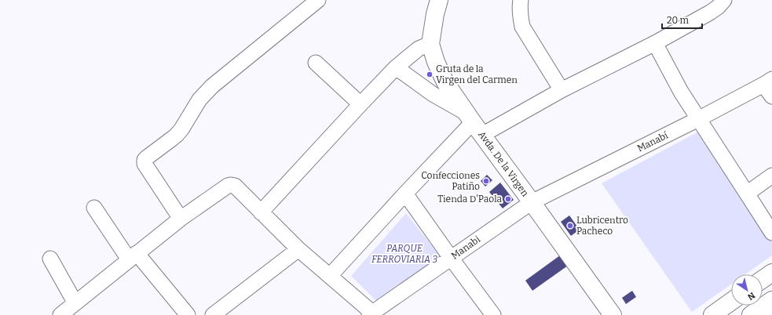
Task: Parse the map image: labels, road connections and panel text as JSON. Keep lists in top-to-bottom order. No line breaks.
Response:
{"streets":{"street":["Manabí","Avda. De la Virgen","Manabi"]},"crossings":[["Manabí","Avda. De la Virgen"],["Manabí","Manabi"],["Avda. De la Virgen","Manabi"]],"parks":["PARQUE FERROVIARIA 3"],"places":["Gruta de la Virgen del Carmen","Confecciones Patiño","Tienda D'Paola","Lubricentro Pacheco"],"scale_bar":"20 m","north":"bottom right"}
